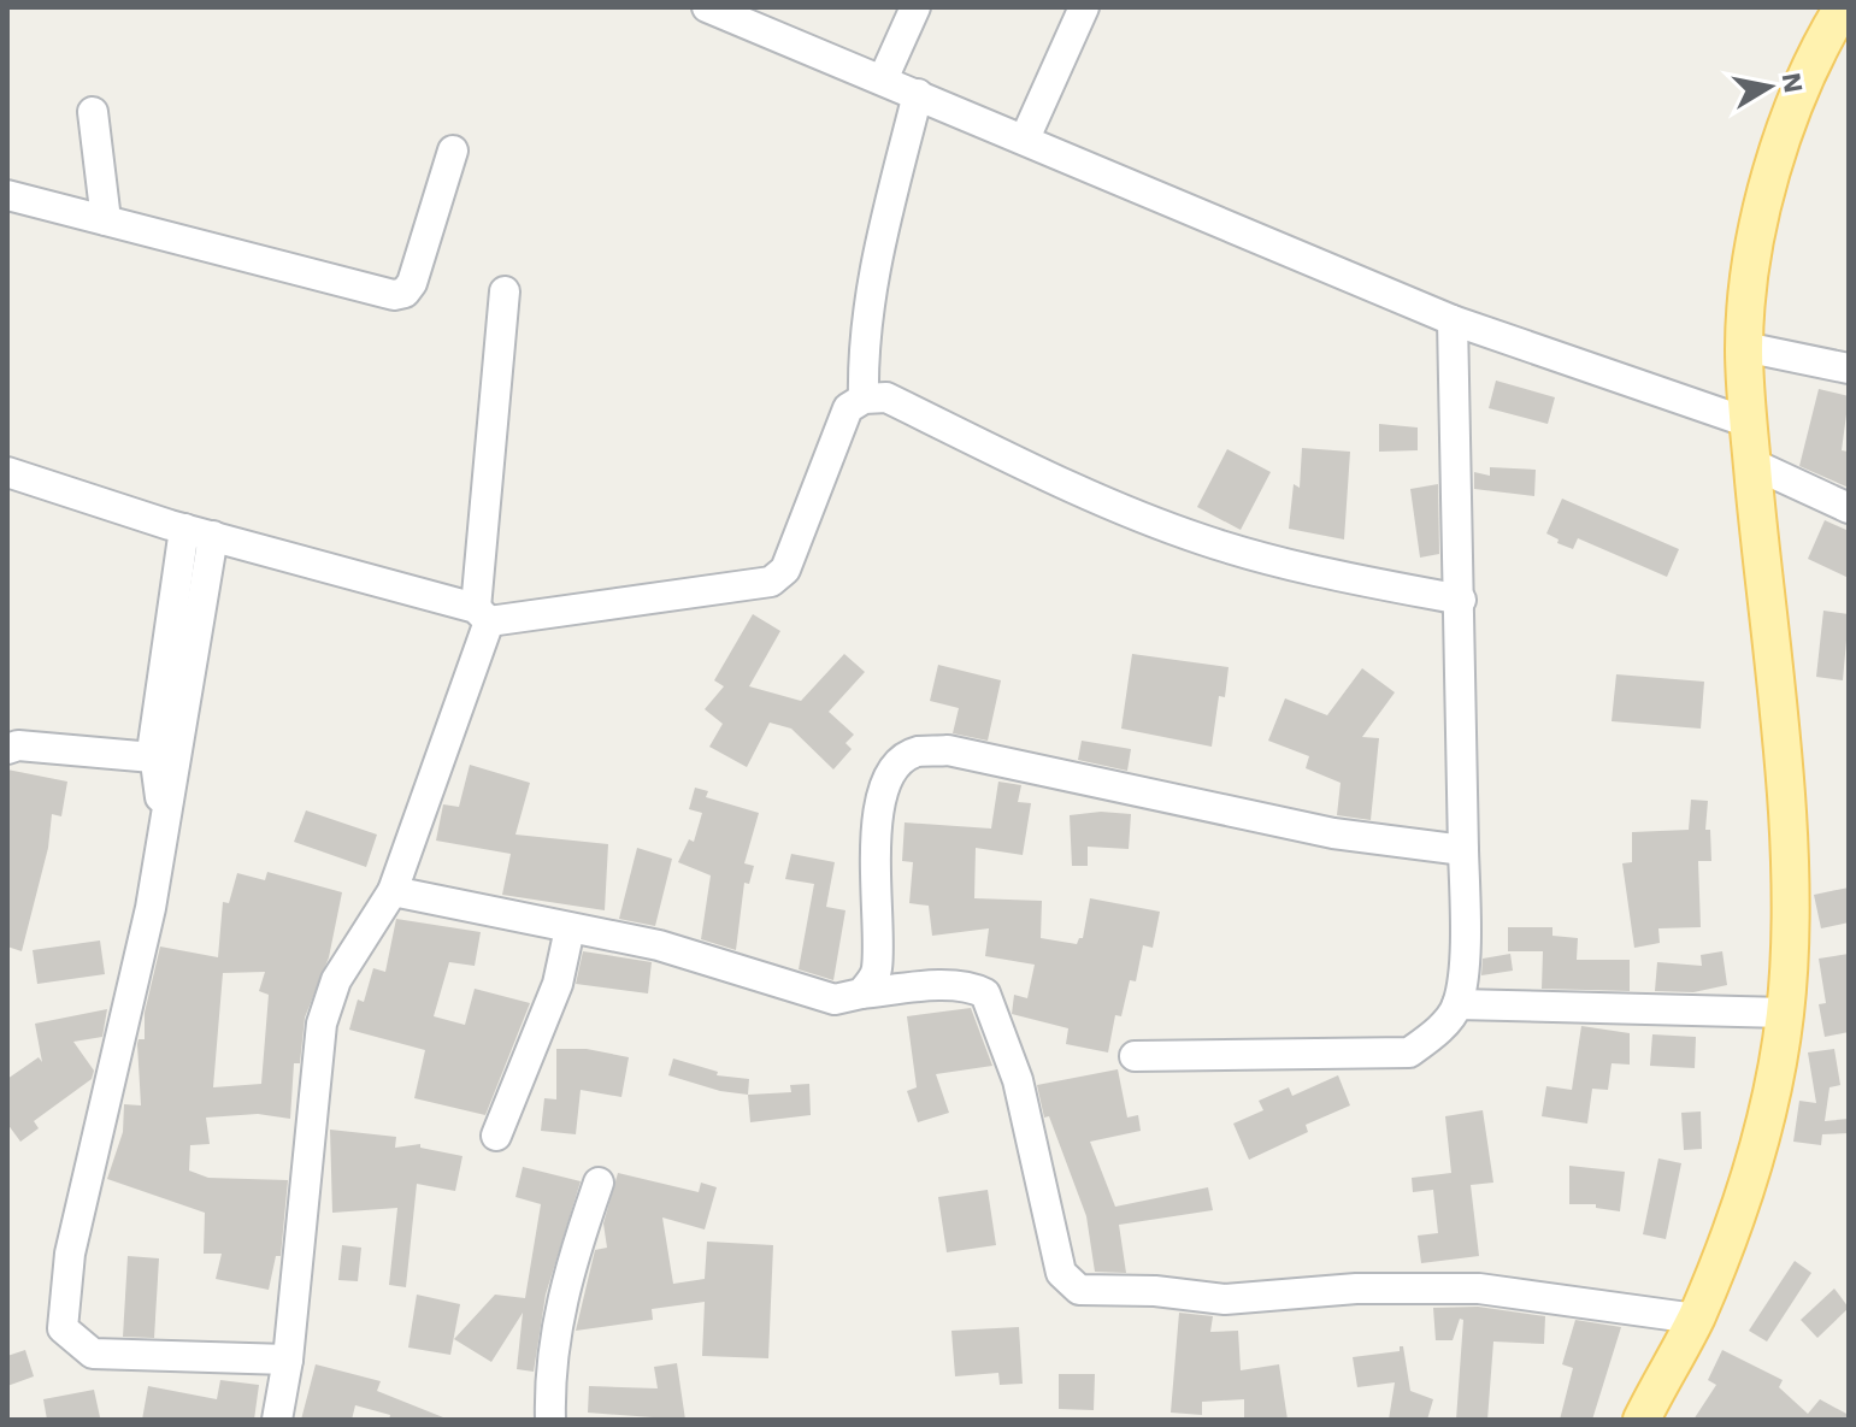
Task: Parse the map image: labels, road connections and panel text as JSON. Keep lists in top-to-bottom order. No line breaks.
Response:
{"north":"right"}
